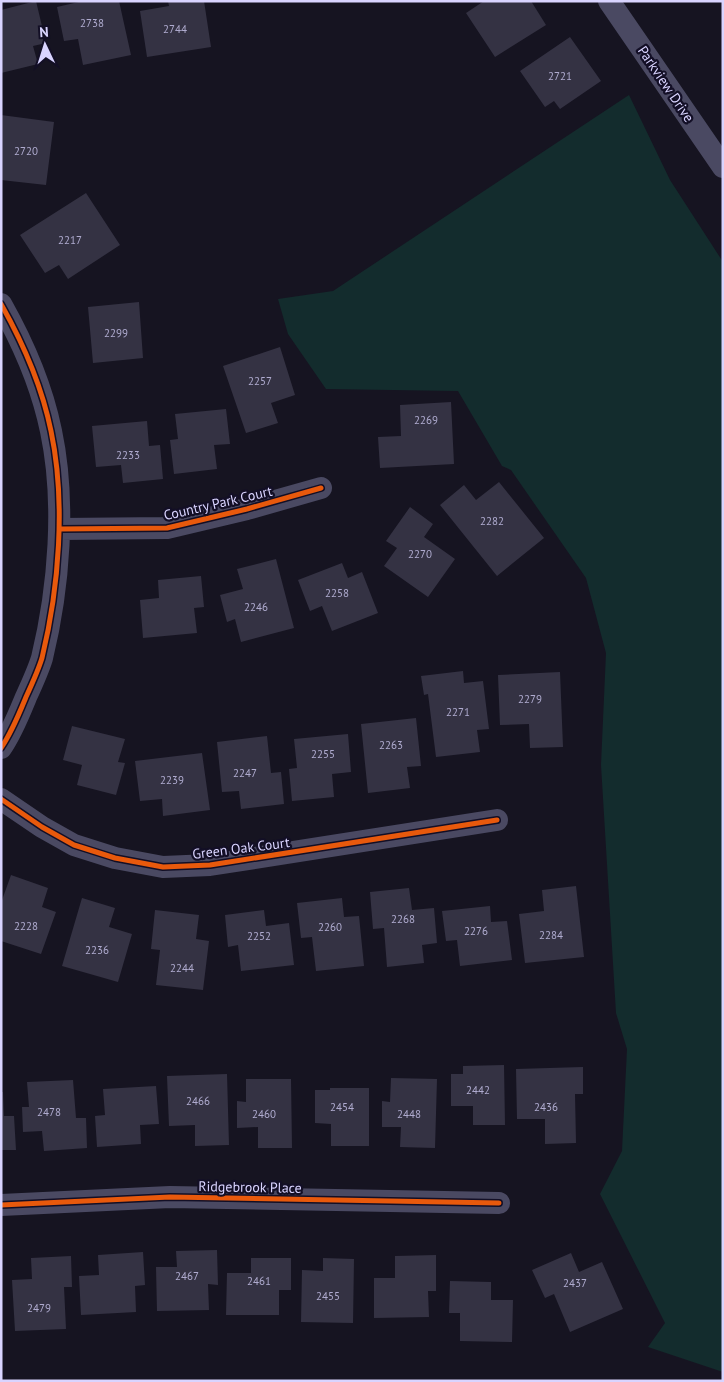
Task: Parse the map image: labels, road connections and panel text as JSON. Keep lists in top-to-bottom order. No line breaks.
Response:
{"streets":{"street":["Parkview Drive","Country Park Court","Green Oak Court","Ridgebrook Place"]},"house_numbers":["2738","2744","2721","2720","2217","2299","2257","2269","2233","2282","2270","2258","2246","2279","2271","2263","2255","2247","2239","2268","2228","2260","2276","2284","2252","2236","2244","2442","2466","2454","2436","2478","2460","2448","2467","2461","2437","2455","2479"],"north":"top"}
